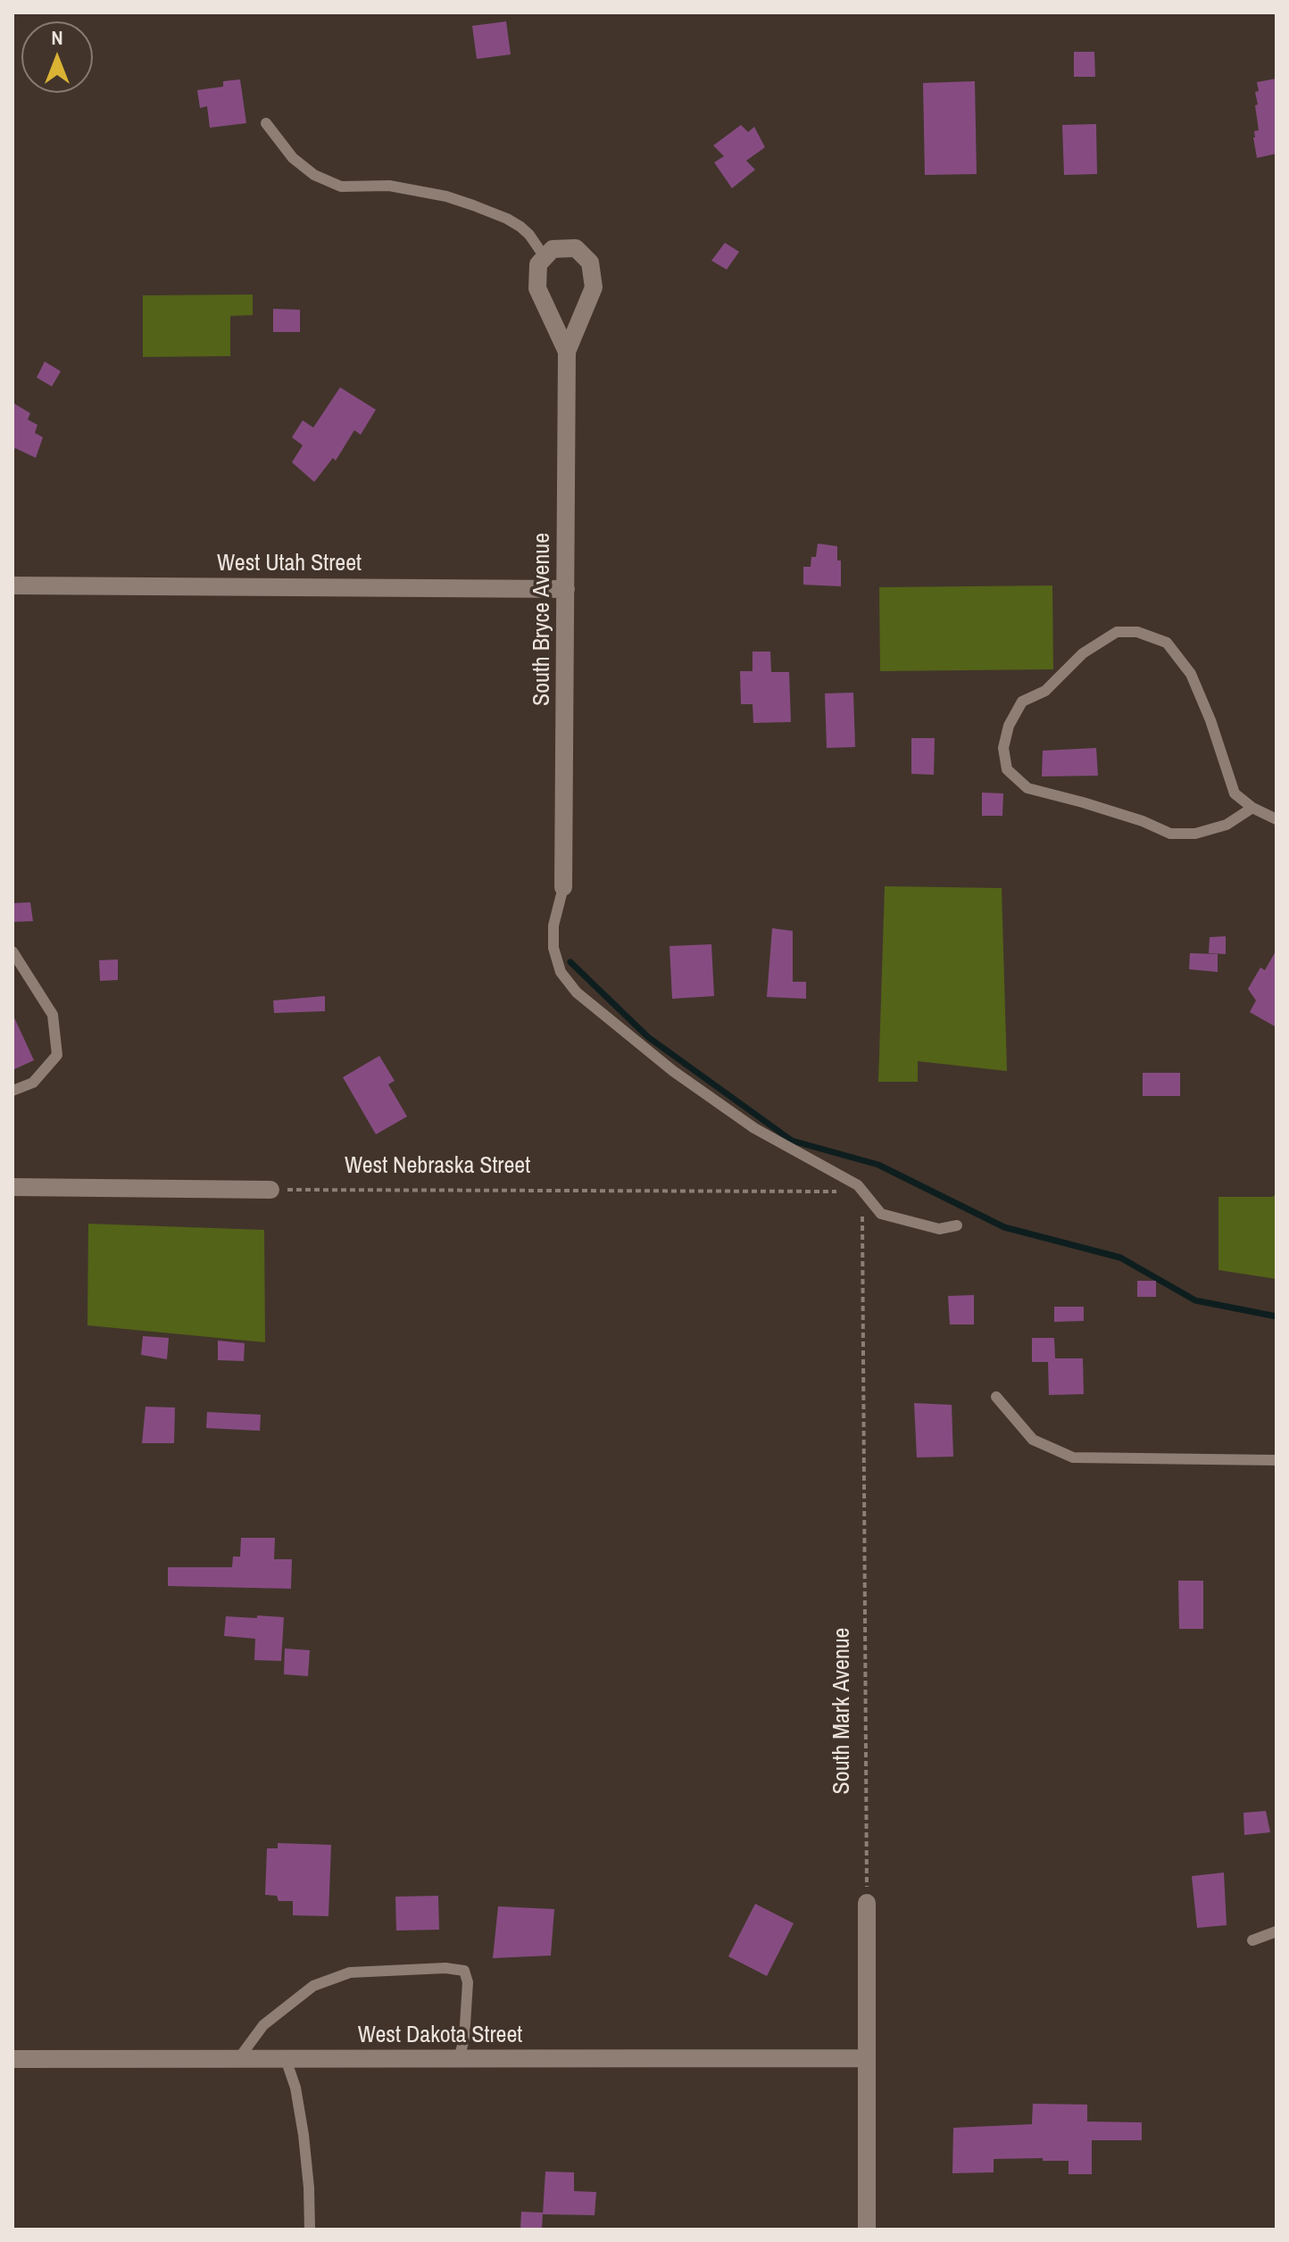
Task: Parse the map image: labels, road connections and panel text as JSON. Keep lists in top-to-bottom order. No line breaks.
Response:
{"streets":{"street":["West Utah Street","South Bryce Avenue","West Dakota Street"],"path":["West Nebraska Street","South Mark Avenue"]},"crossings":[["West Utah Street","South Bryce Avenue"],["West Nebraska Street","South Mark Avenue"]],"north":"top"}
